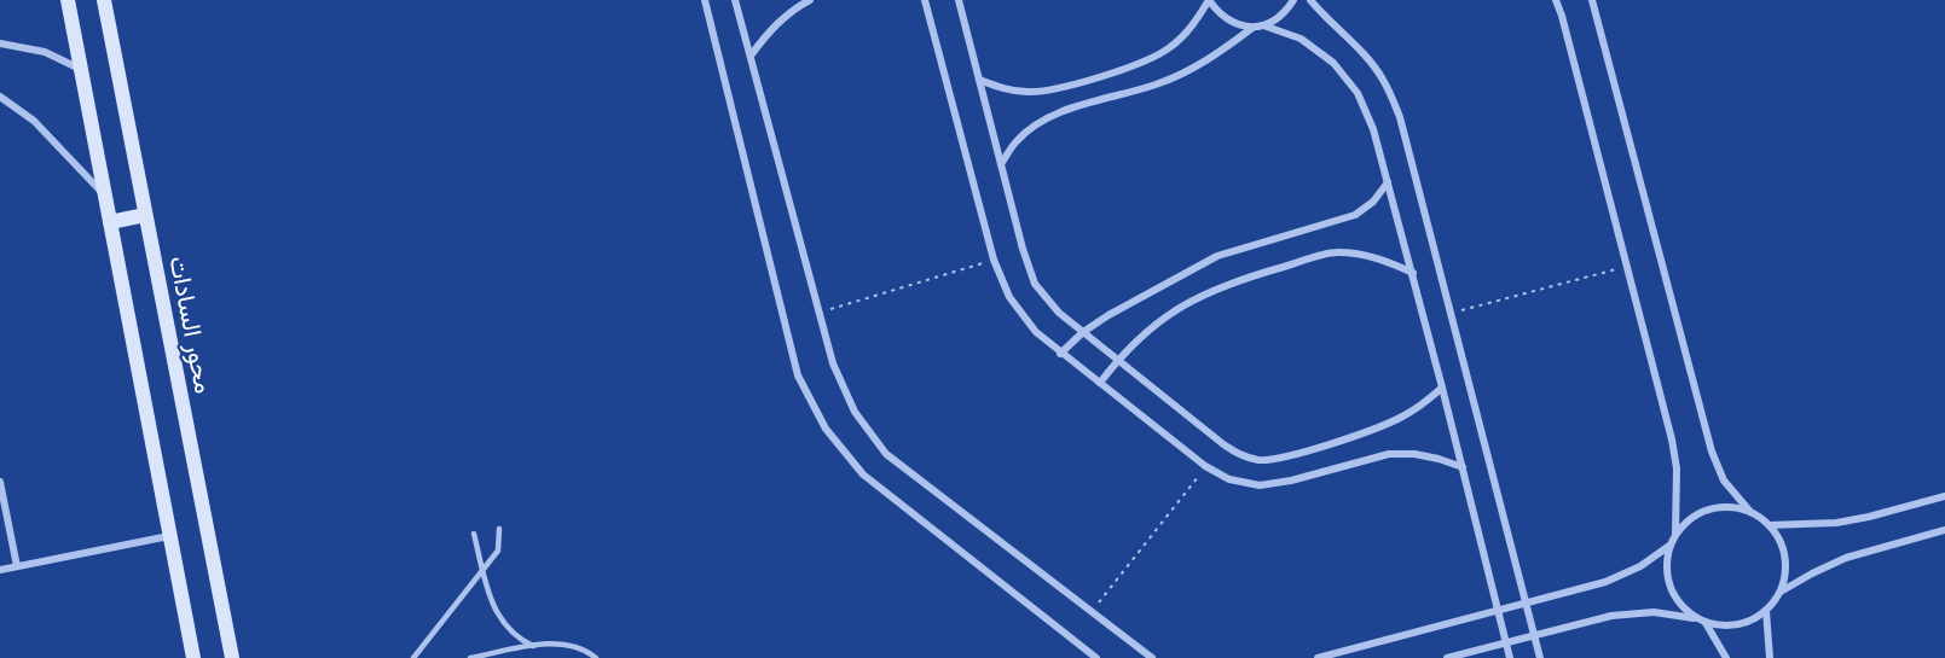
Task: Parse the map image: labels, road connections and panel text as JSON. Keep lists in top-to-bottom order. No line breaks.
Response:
{"streets":{"street":["محور السادات"]}}
